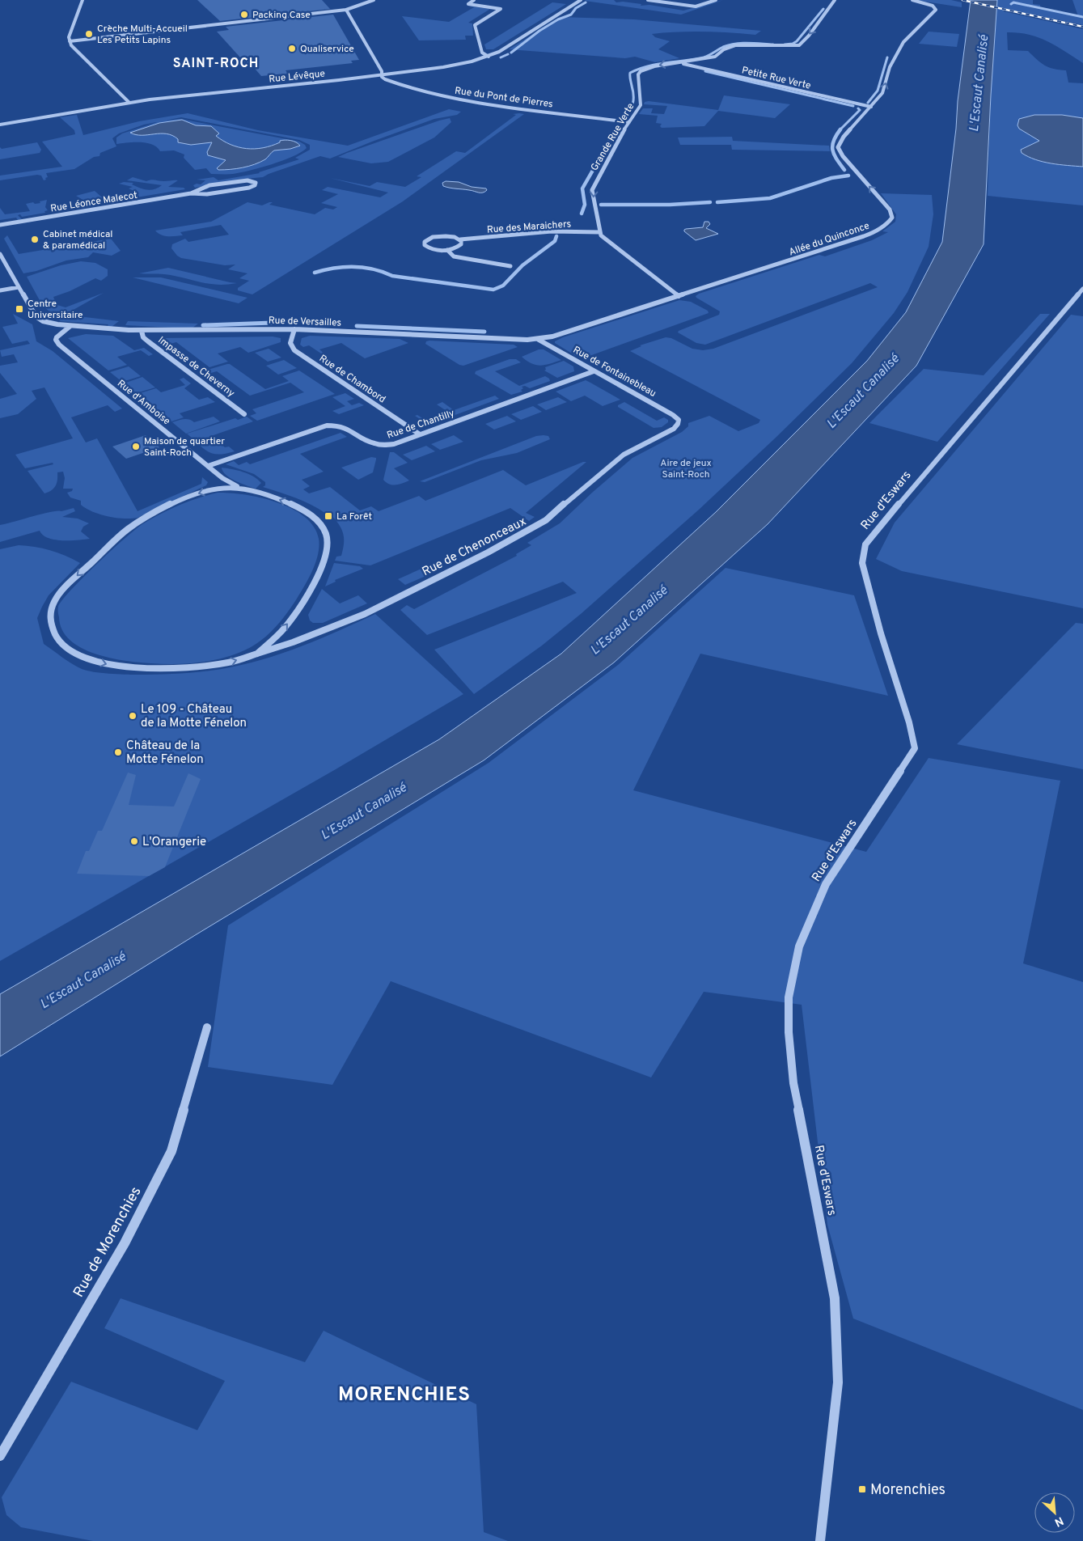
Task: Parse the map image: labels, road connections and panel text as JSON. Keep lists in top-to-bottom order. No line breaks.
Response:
{"streets":{"street":["Rue Lévêque","Petite Rue Verte","Rue du Pont de Pierres","Grande Rue Verte","Rue Léonce Malecot","Rue des Maraichers","Allée du Quinconce","Rue de Versailles","Impasse de Cheverny","Rue de Fontainebleau","Rue de Chambord","Rue d'Amboise","Rue de Chantilly","Rue d'Eswars","Rue de Chenonceaux","Rue de Morenchies"]},"crossings":[["Rue Lévêque","Rue du Pont de Pierres"],["Petite Rue Verte","Grande Rue Verte"],["Petite Rue Verte","Allée du Quinconce"],["Rue du Pont de Pierres","Grande Rue Verte"],["Grande Rue Verte","Rue des Maraichers"],["Allée du Quinconce","Rue de Versailles"],["Allée du Quinconce","Rue de Fontainebleau"],["Rue de Versailles","Impasse de Cheverny"],["Rue de Versailles","Rue de Fontainebleau"],["Rue de Versailles","Rue de Chambord"],["Rue de Versailles","Rue d'Amboise"],["Rue de Fontainebleau","Rue de Chantilly"],["Rue de Fontainebleau","Rue de Chenonceaux"],["Rue de Chambord","Rue de Chantilly"],["Rue d'Amboise","Rue de Chantilly"],["Rue d'Amboise","Rue de Chenonceaux"]],"one_way":["Grande Rue Verte"],"districts":["SAINT-ROCH","MORENCHIES"],"water":["L'Escaut Canalisé"],"parks":["Aire de jeux Saint-Roch"],"places":{"other":["Packing Case","Crèche Multi-Accueil Les Petits Lapins","Qualiservice","Cabinet médical & paramédical","Maison de quartier Saint-Roch","Le 109 - Château de la Motte Fénelon","Château de la Motte Fénelon","L'Orangerie"],"transit":["Centre Universitaire","La Forêt","Morenchies"]},"north":"bottom right"}
